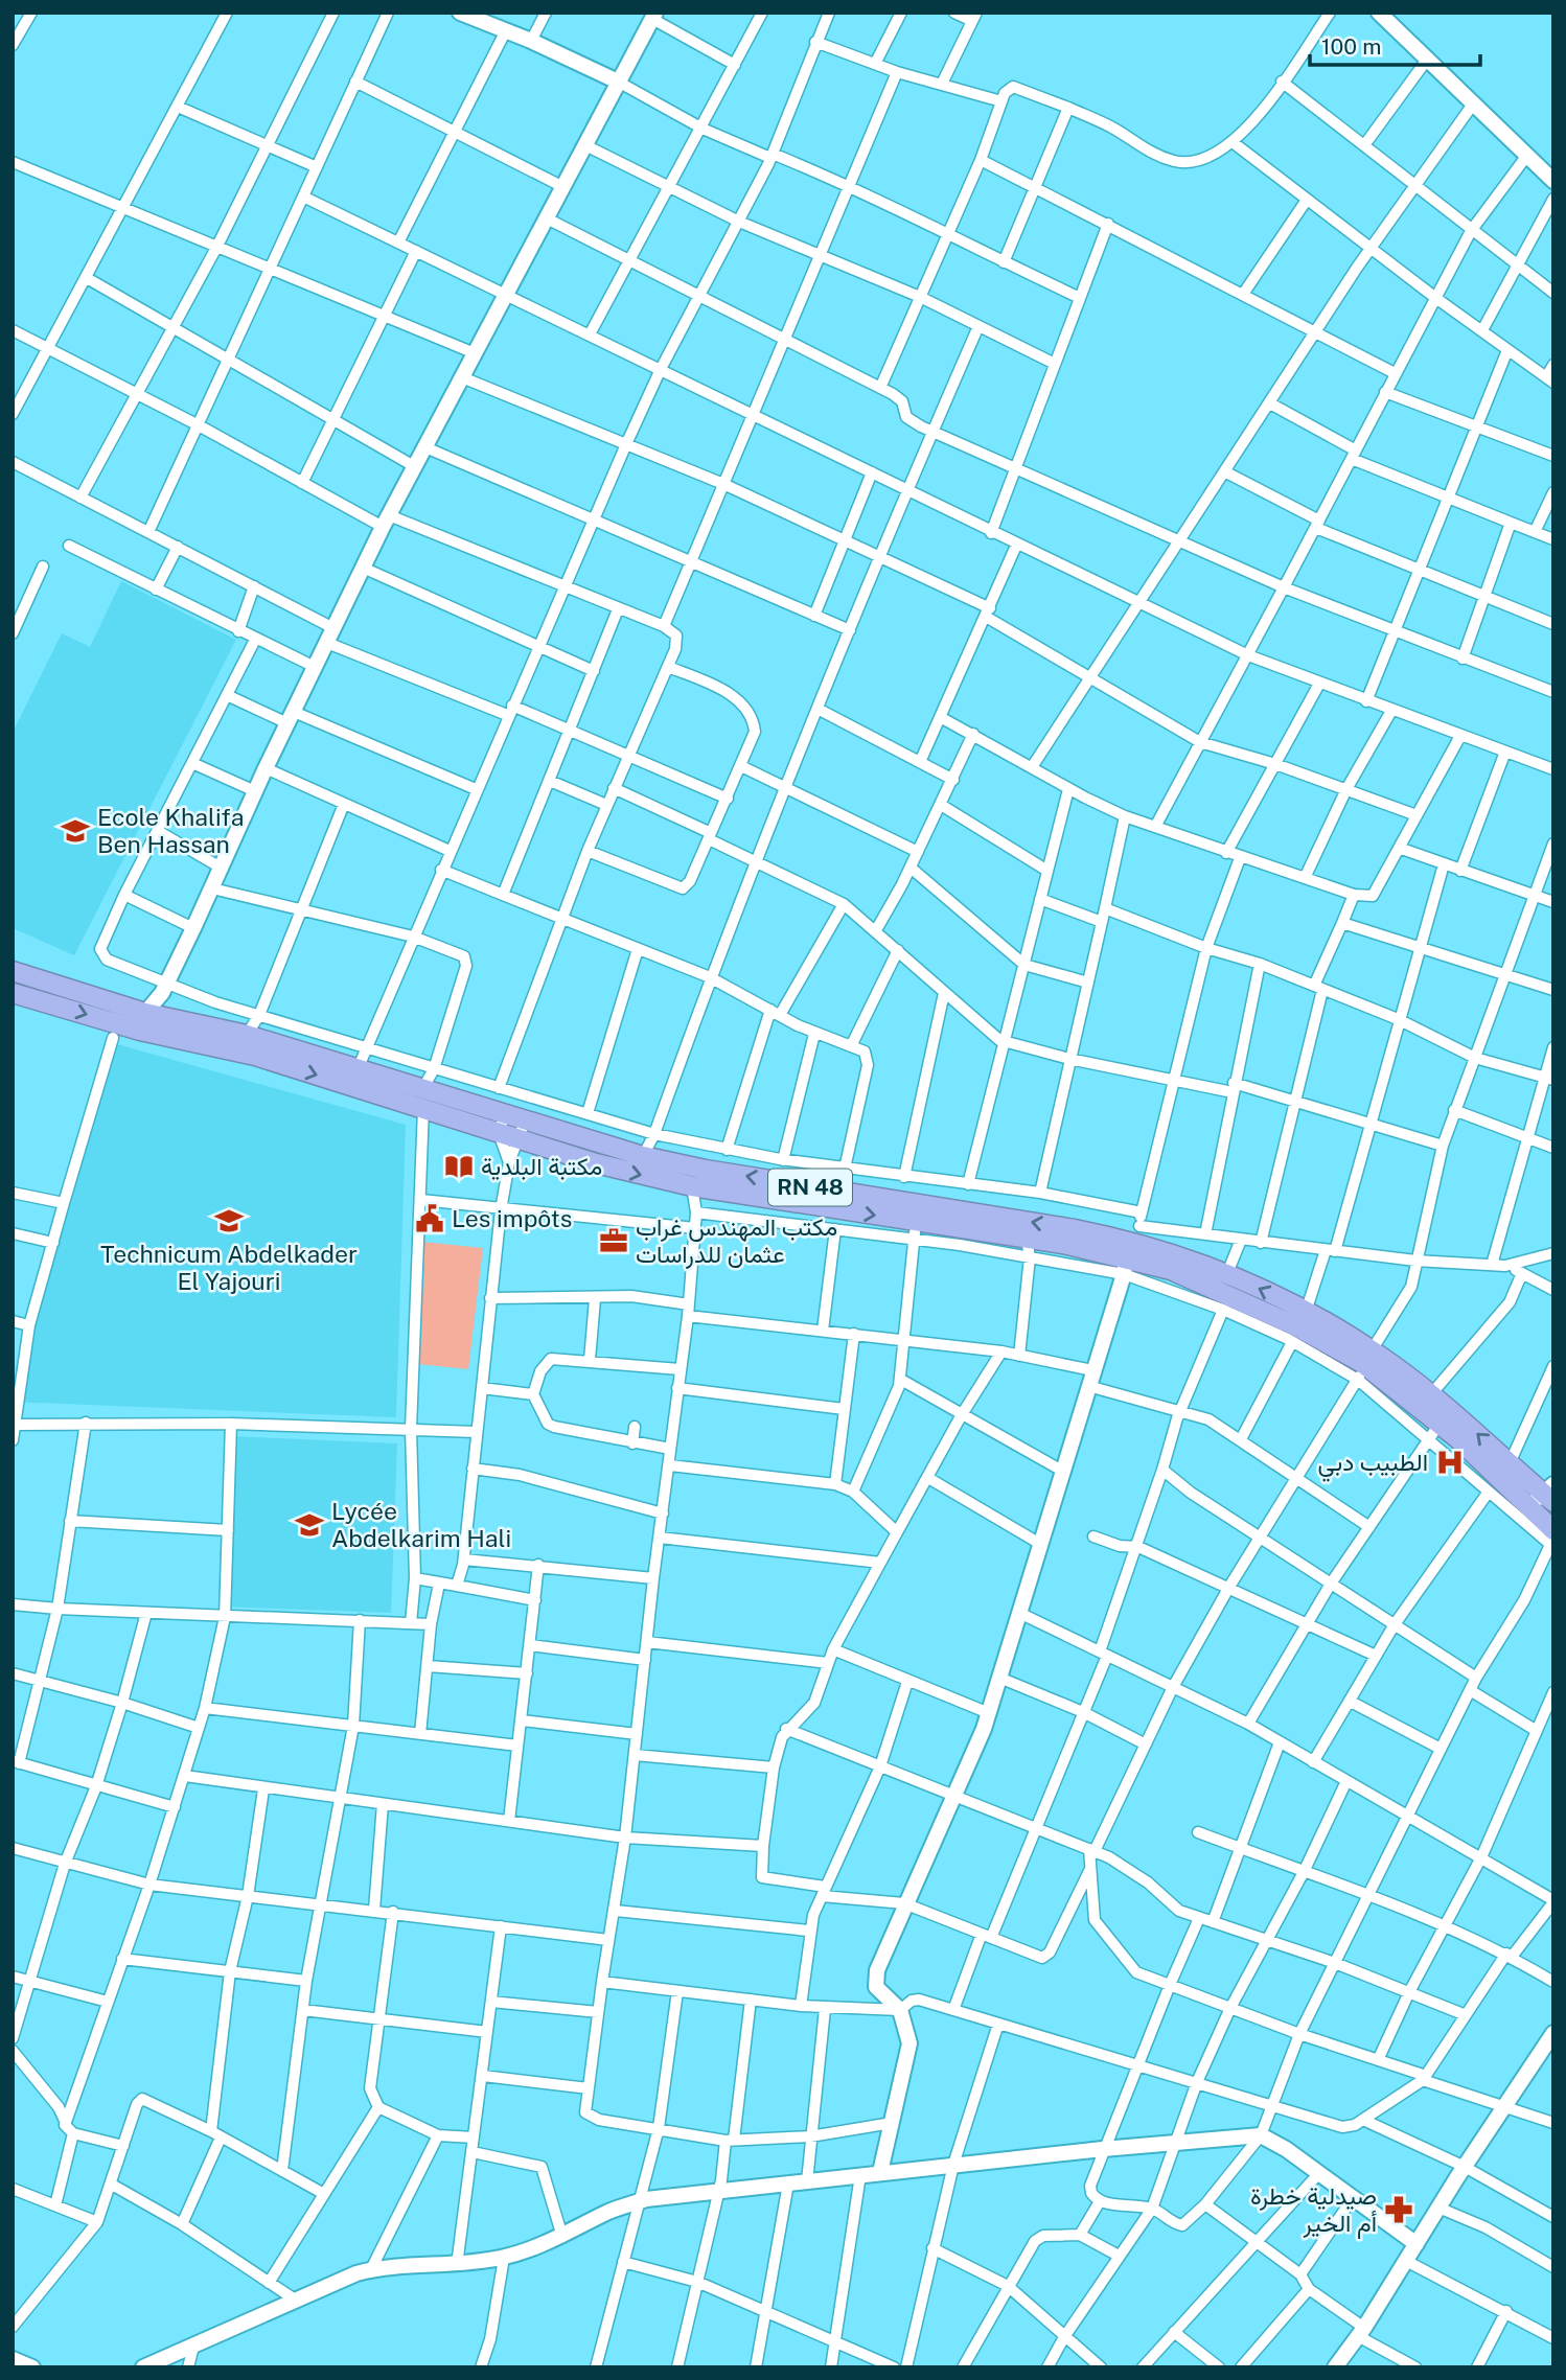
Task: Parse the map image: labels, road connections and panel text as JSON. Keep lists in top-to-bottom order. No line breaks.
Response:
{"streets":{"highway":["RN 48"]},"places":{"school or university":["Ecole Khalifa Ben Hassan","Technicum Abdelkader El Yajouri","Lycée Abdelkarim Hali"],"library":["مكتبة البلدية"],"public building":["Les impôts"],"office":["مكتب المهندس غراب عثمان للدراسات"],"hospital":["الطبيب دبي"],"pharmacy":["صيدلية خطرة أم الخير"]},"scale_bar":"100 m"}
